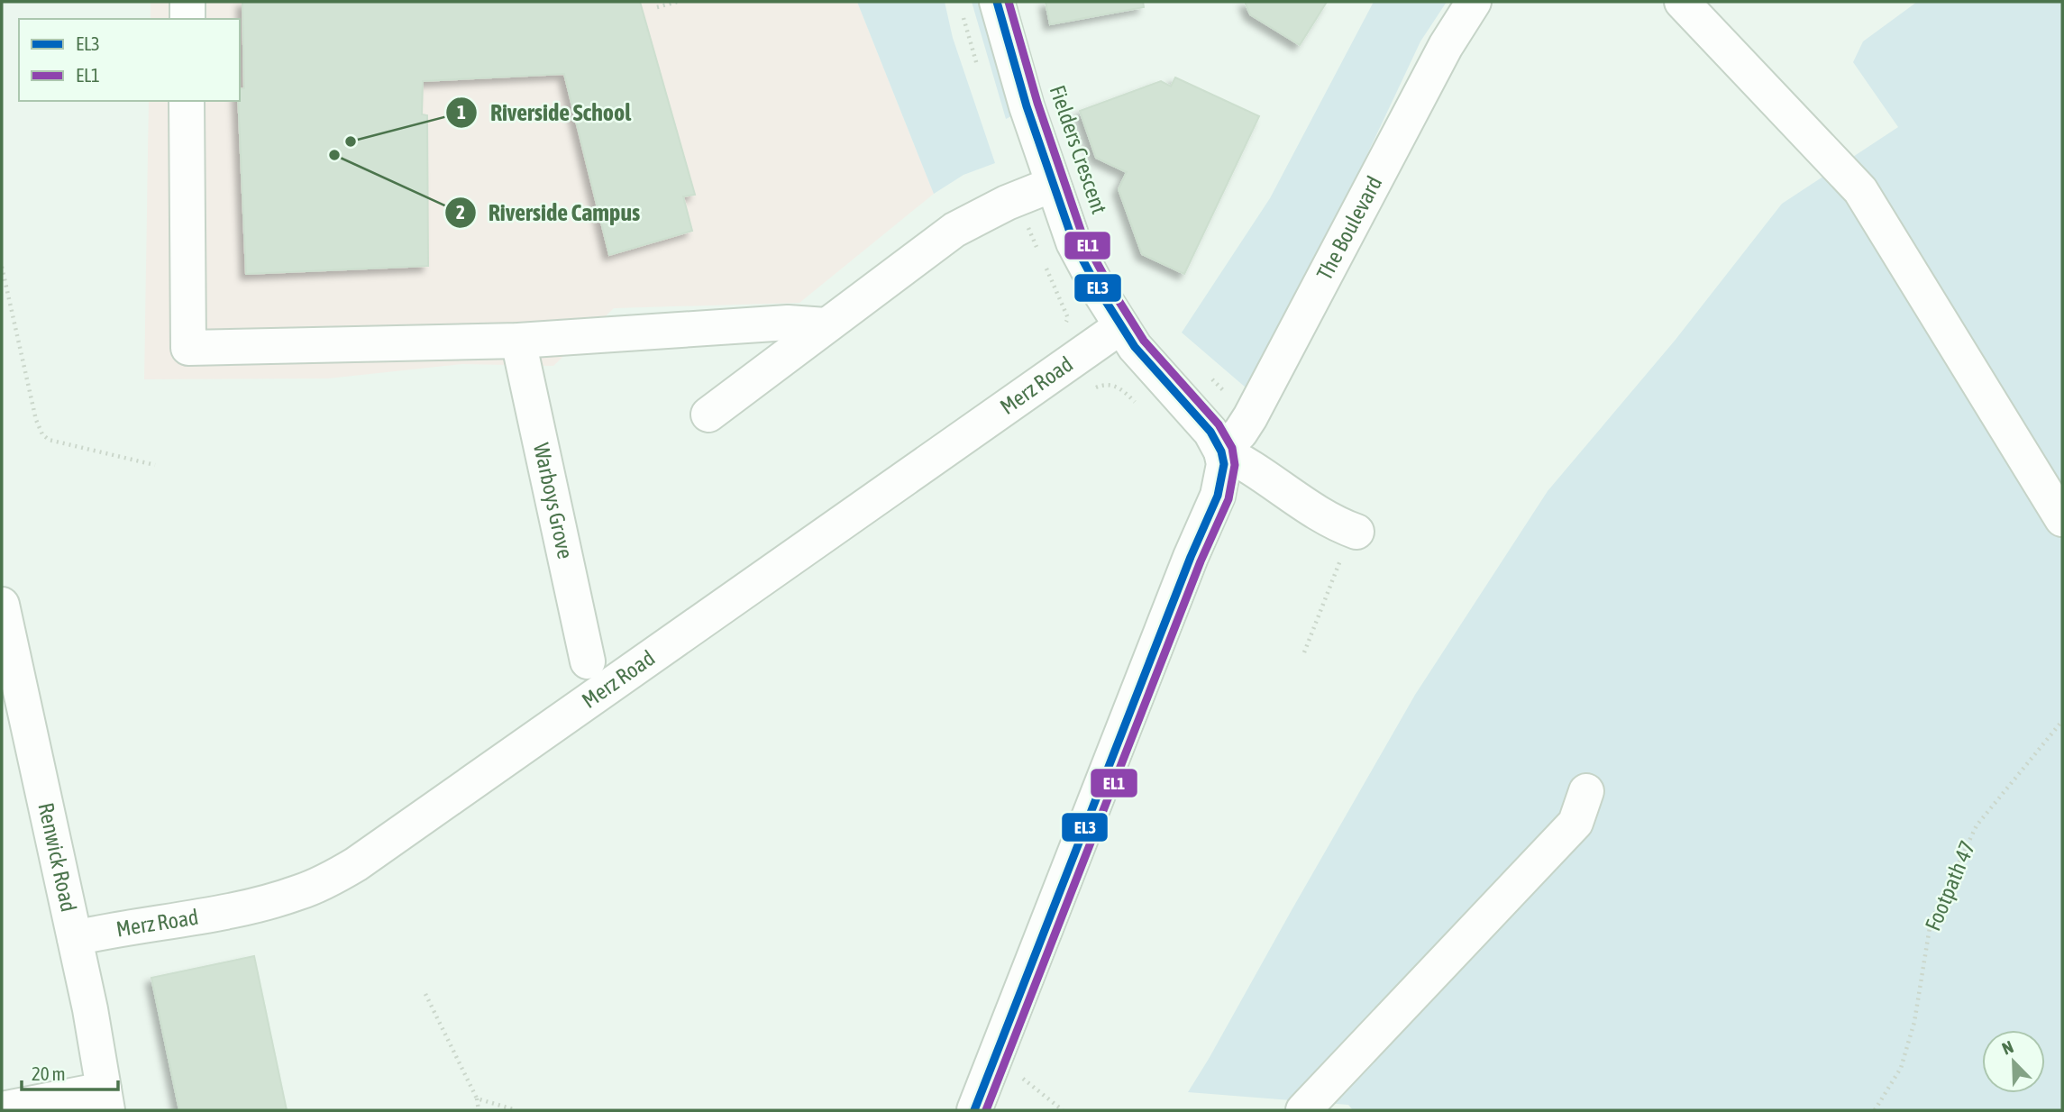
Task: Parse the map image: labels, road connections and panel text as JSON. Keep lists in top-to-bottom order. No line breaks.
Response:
{"streets":{"street":["Fielders Crescent","The Boulevard","Merz Road","Warboys Grove","Renwick Road"],"path":["Footpath 47"]},"crossings":[["Fielders Crescent","The Boulevard"],["Fielders Crescent","Merz Road"],["Merz Road","Renwick Road"]],"places":["Riverside School","Riverside Campus"],"lines":["transit line EL3","transit line EL1"],"legend":["EL3","EL1"],"scale_bar":"20 m","north":"top left"}
